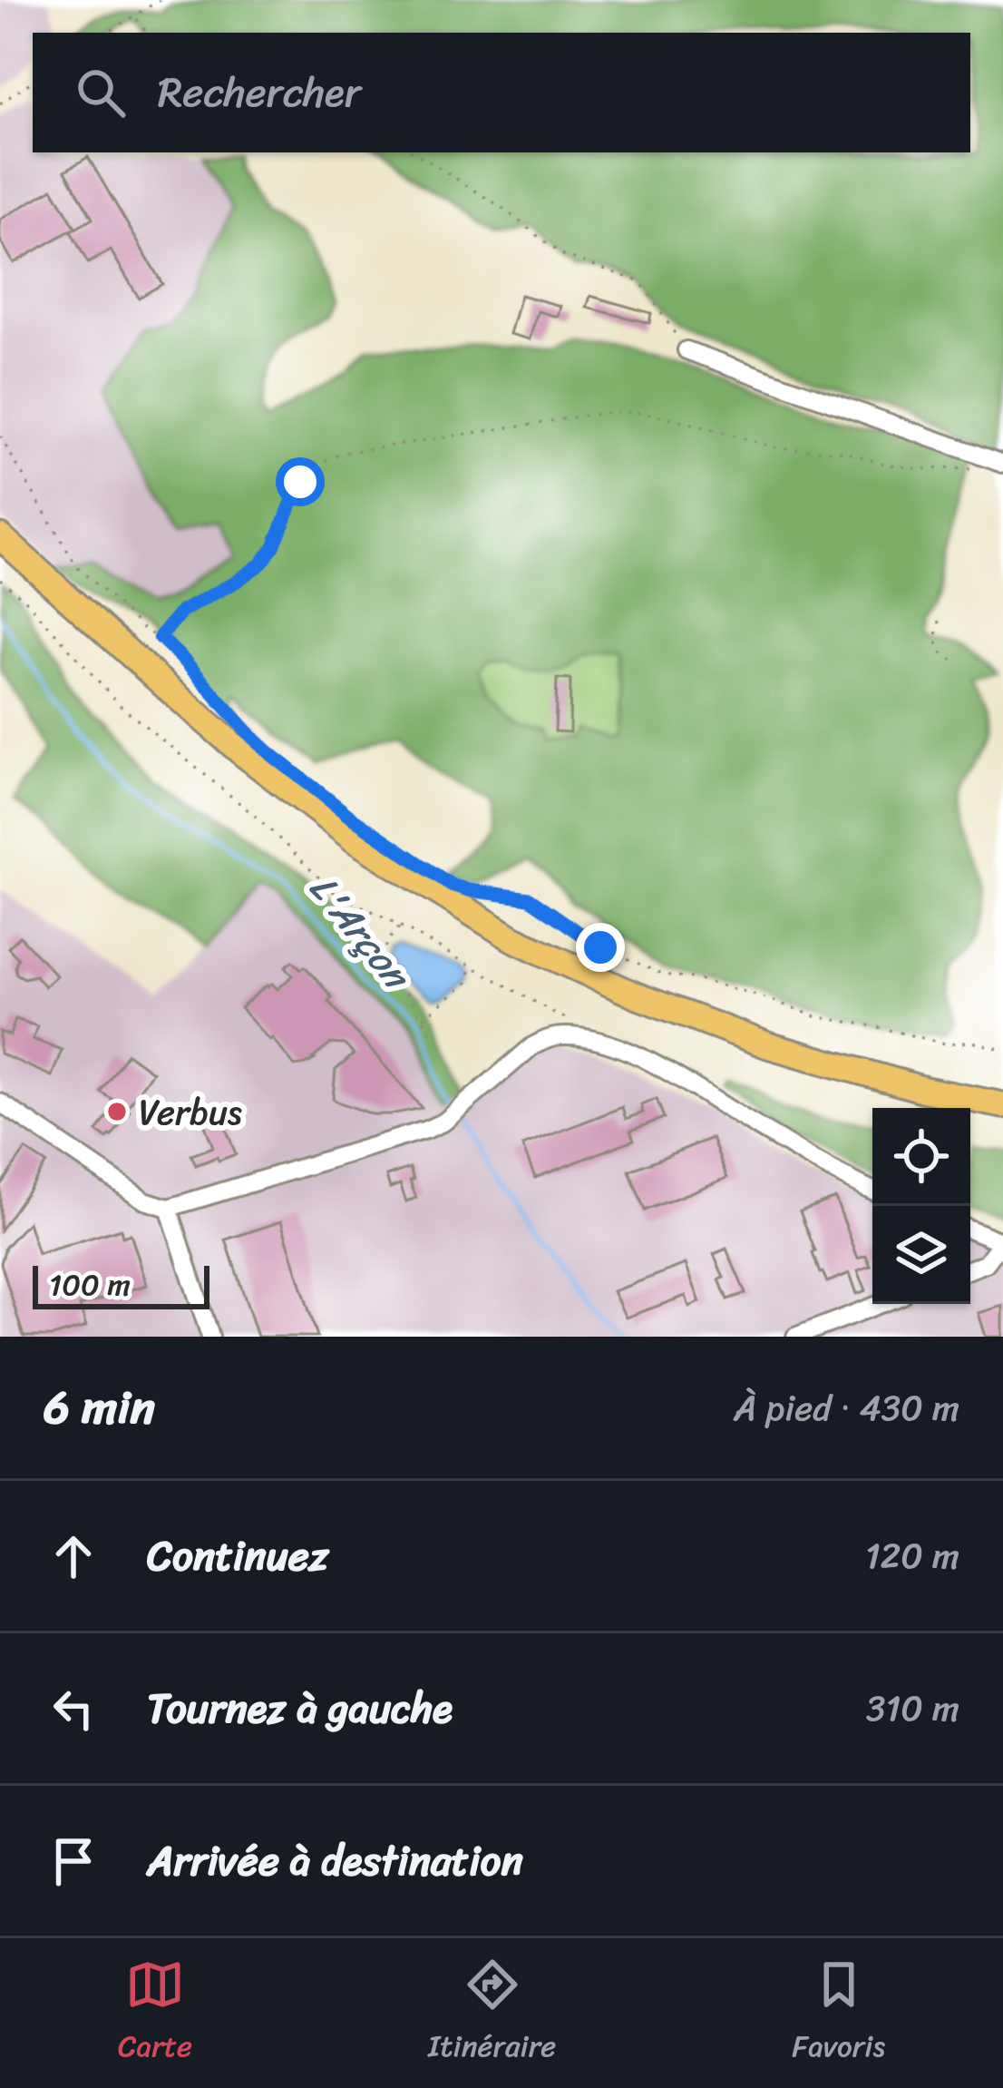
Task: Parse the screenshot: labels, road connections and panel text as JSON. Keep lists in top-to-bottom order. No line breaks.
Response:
{"water":["L'Arçon"],"places":["Verbus"],"scale_bar":"100 m","page":{"search":"Rechercher","scale":"100 m","heading":["6 min","À pied · 430 m"],"list":[["Continuez","120 m"],["Tournez à gauche","310 m"],"Arrivée à destination"],"nav":["Carte","Itinéraire","Favoris"]}}
